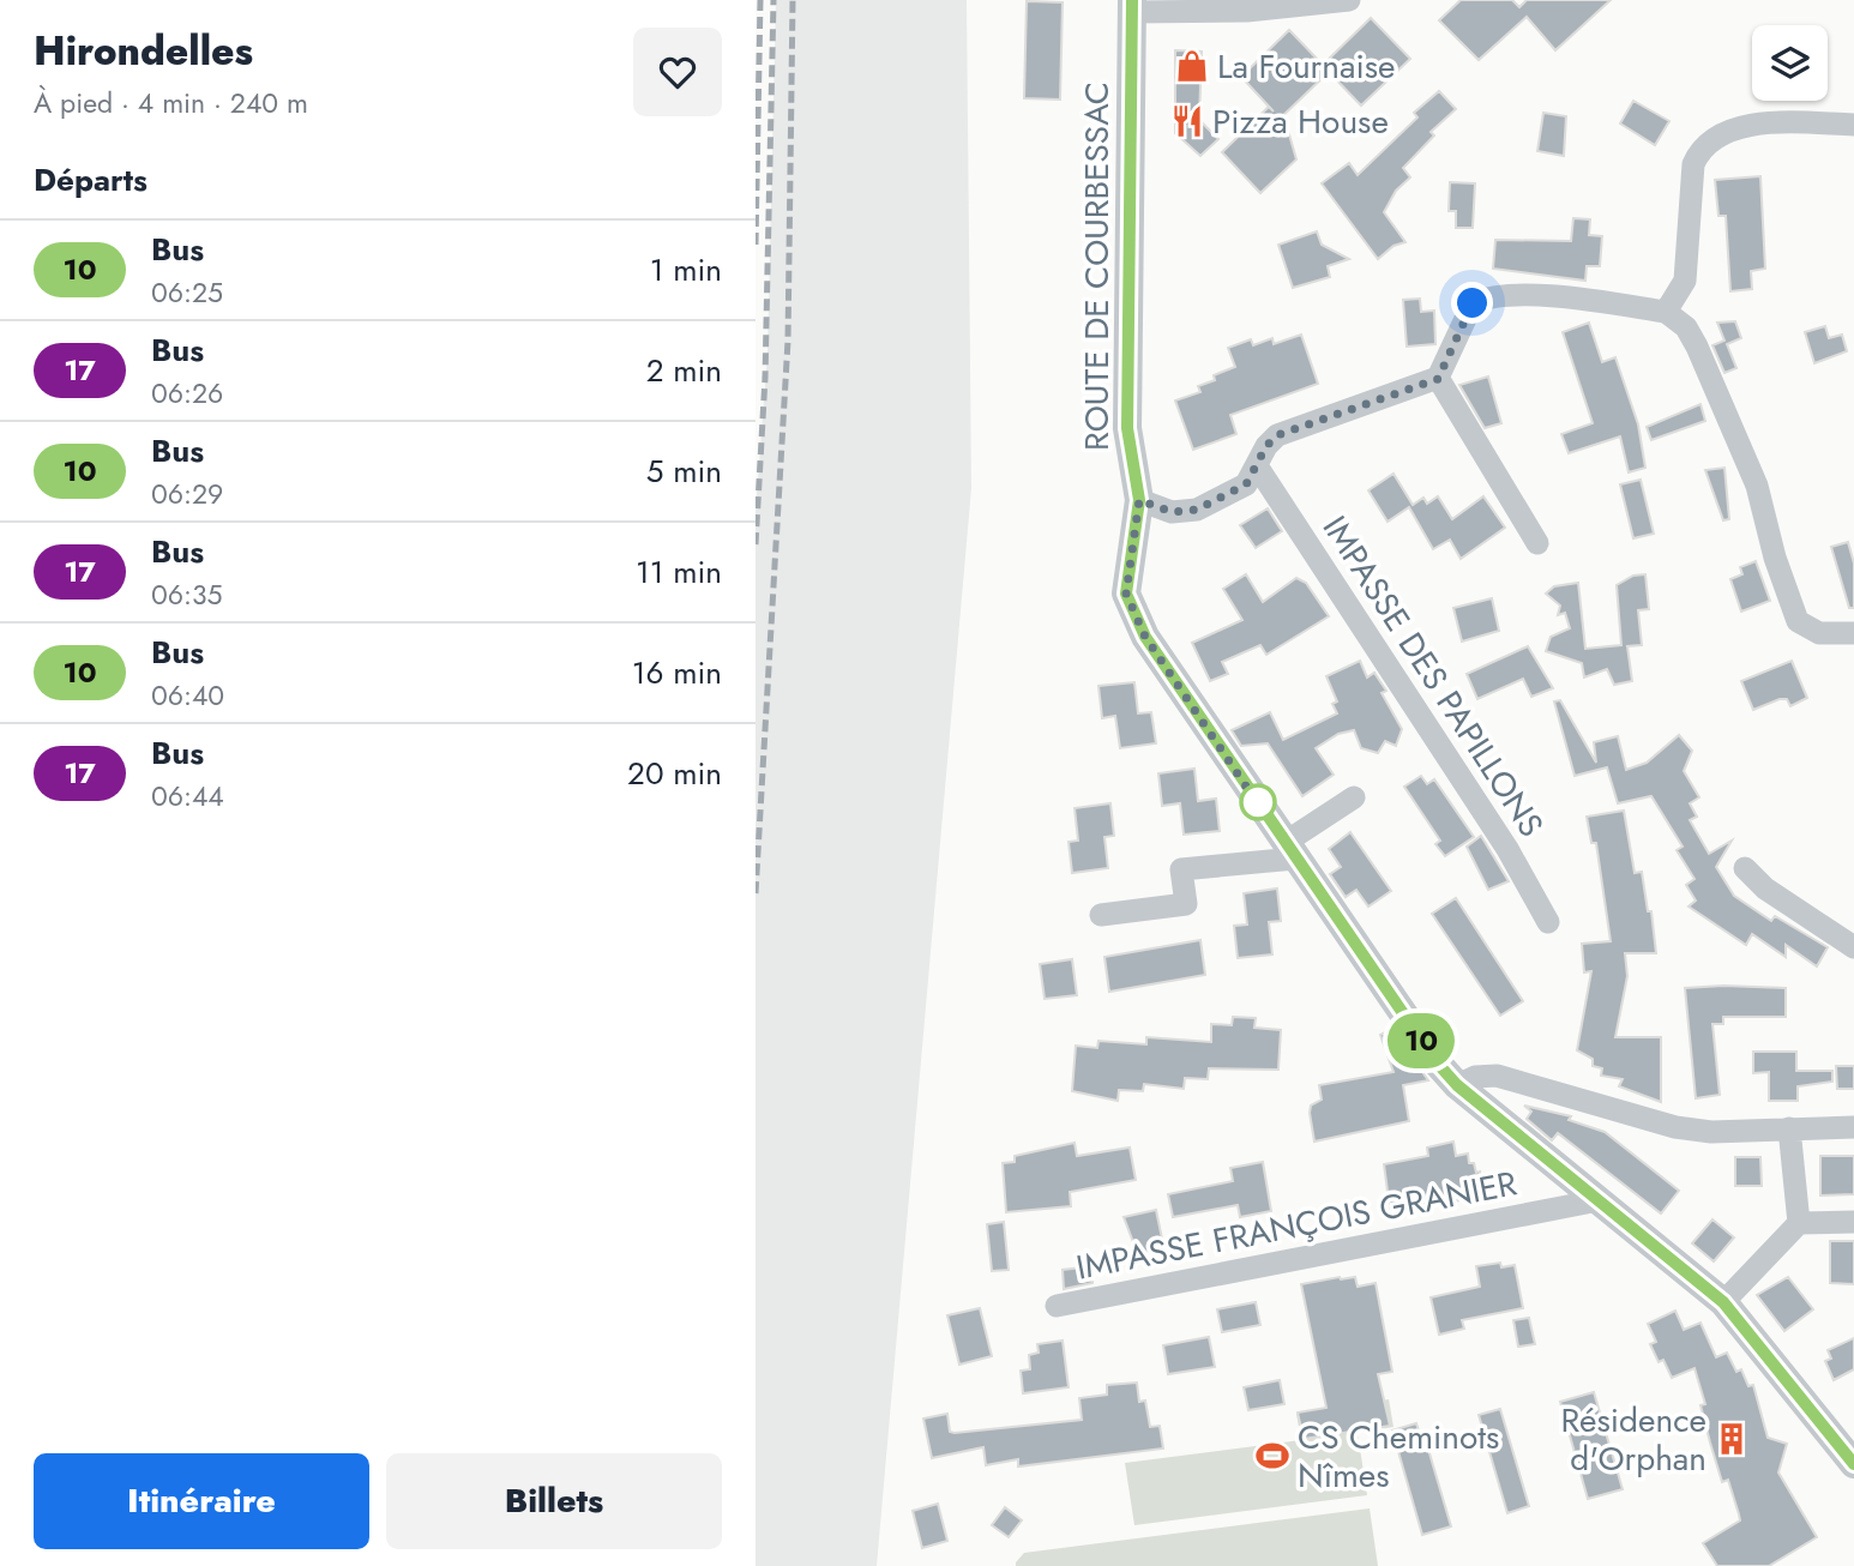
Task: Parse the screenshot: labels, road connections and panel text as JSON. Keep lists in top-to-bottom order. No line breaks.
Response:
{"streets":{"street":["ROUTE DE COURBESSAC","IMPASSE DES PAPILLONS","IMPASSE FRANÇOIS GRANIER"]},"crossings":[["ROUTE DE COURBESSAC","IMPASSE FRANÇOIS GRANIER"]],"places":{"shop":["La Fournaise"],"restaurant":["Pizza House"],"building":["Résidence d'Orphan"],"sports":["CS Cheminots Nîmes"]},"lines":["bus line 10"],"page":{"heading":[["Hirondelles","À pied · 4 min · 240 m"],"Départs"],"on_map":"10","list":[{"mark":"10","name":"Bus","note":"06:25","value":"1 min"},{"mark":"17","name":"Bus","note":"06:26","value":"2 min"},{"mark":"10","name":"Bus","note":"06:29","value":"5 min"},{"mark":"17","name":"Bus","note":"06:35","value":"11 min"},{"mark":"10","name":"Bus","note":"06:40","value":"16 min"},{"mark":"17","name":"Bus","note":"06:44","value":"20 min"}],"buttons":["Itinéraire","Billets"]}}
